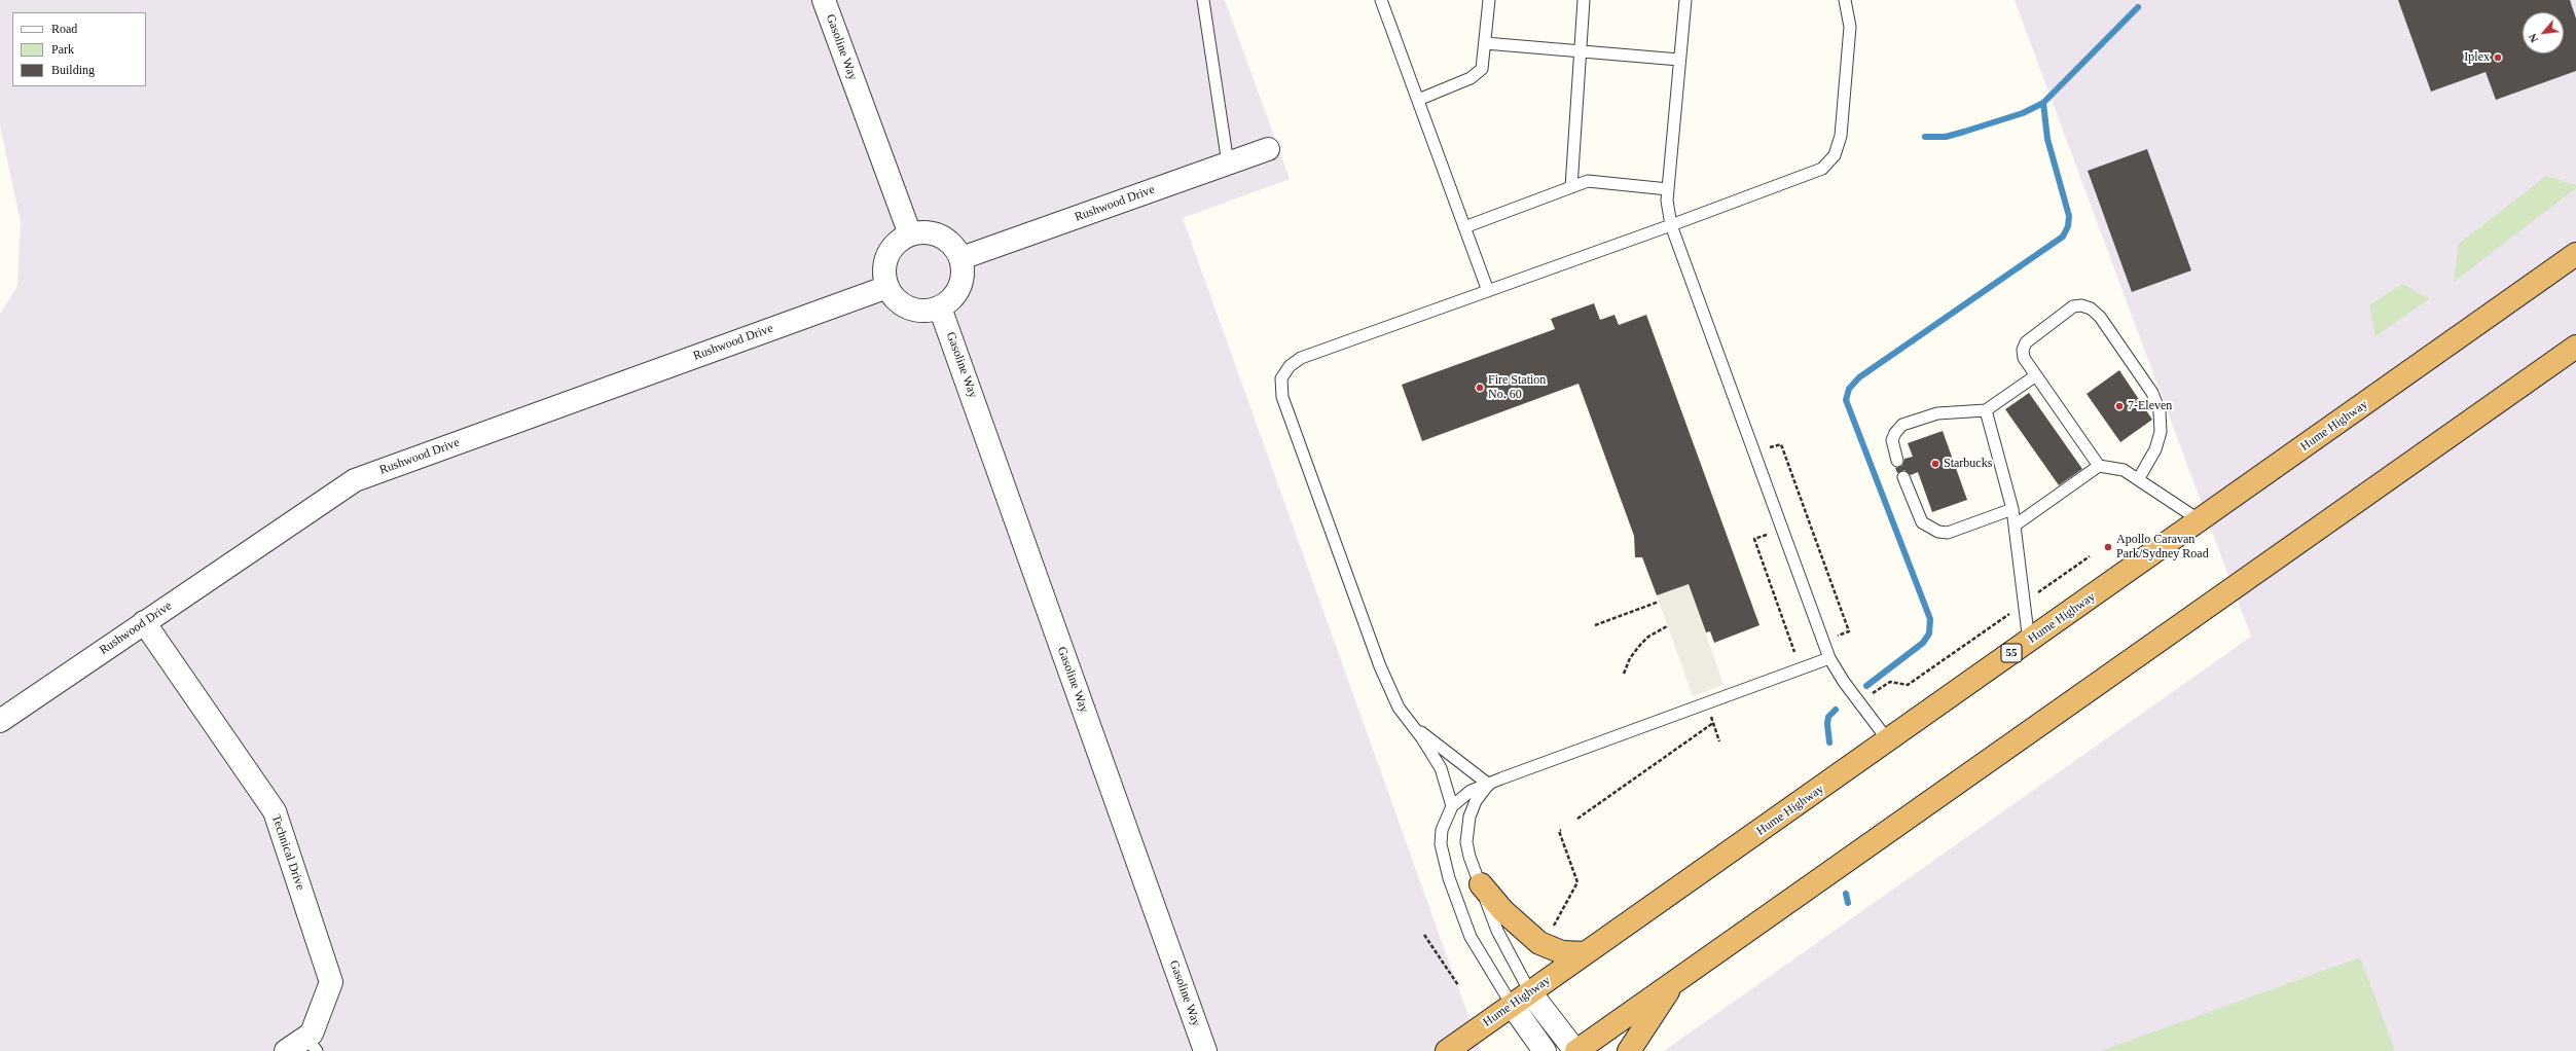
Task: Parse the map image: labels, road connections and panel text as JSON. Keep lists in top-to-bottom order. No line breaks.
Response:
{"streets":{"highway":["Hume Highway","55"],"street":["Gasoline Way","Rushwood Drive","Technical Drive"]},"crossings":[["Gasoline Way","Rushwood Drive"],["Rushwood Drive","Technical Drive"]],"places":["Iplex","Fire Station No. 60","7-Eleven","Starbucks","Apollo Caravan Park/Sydney Road"],"legend":["Road","Park","Building"],"north":"bottom left"}
